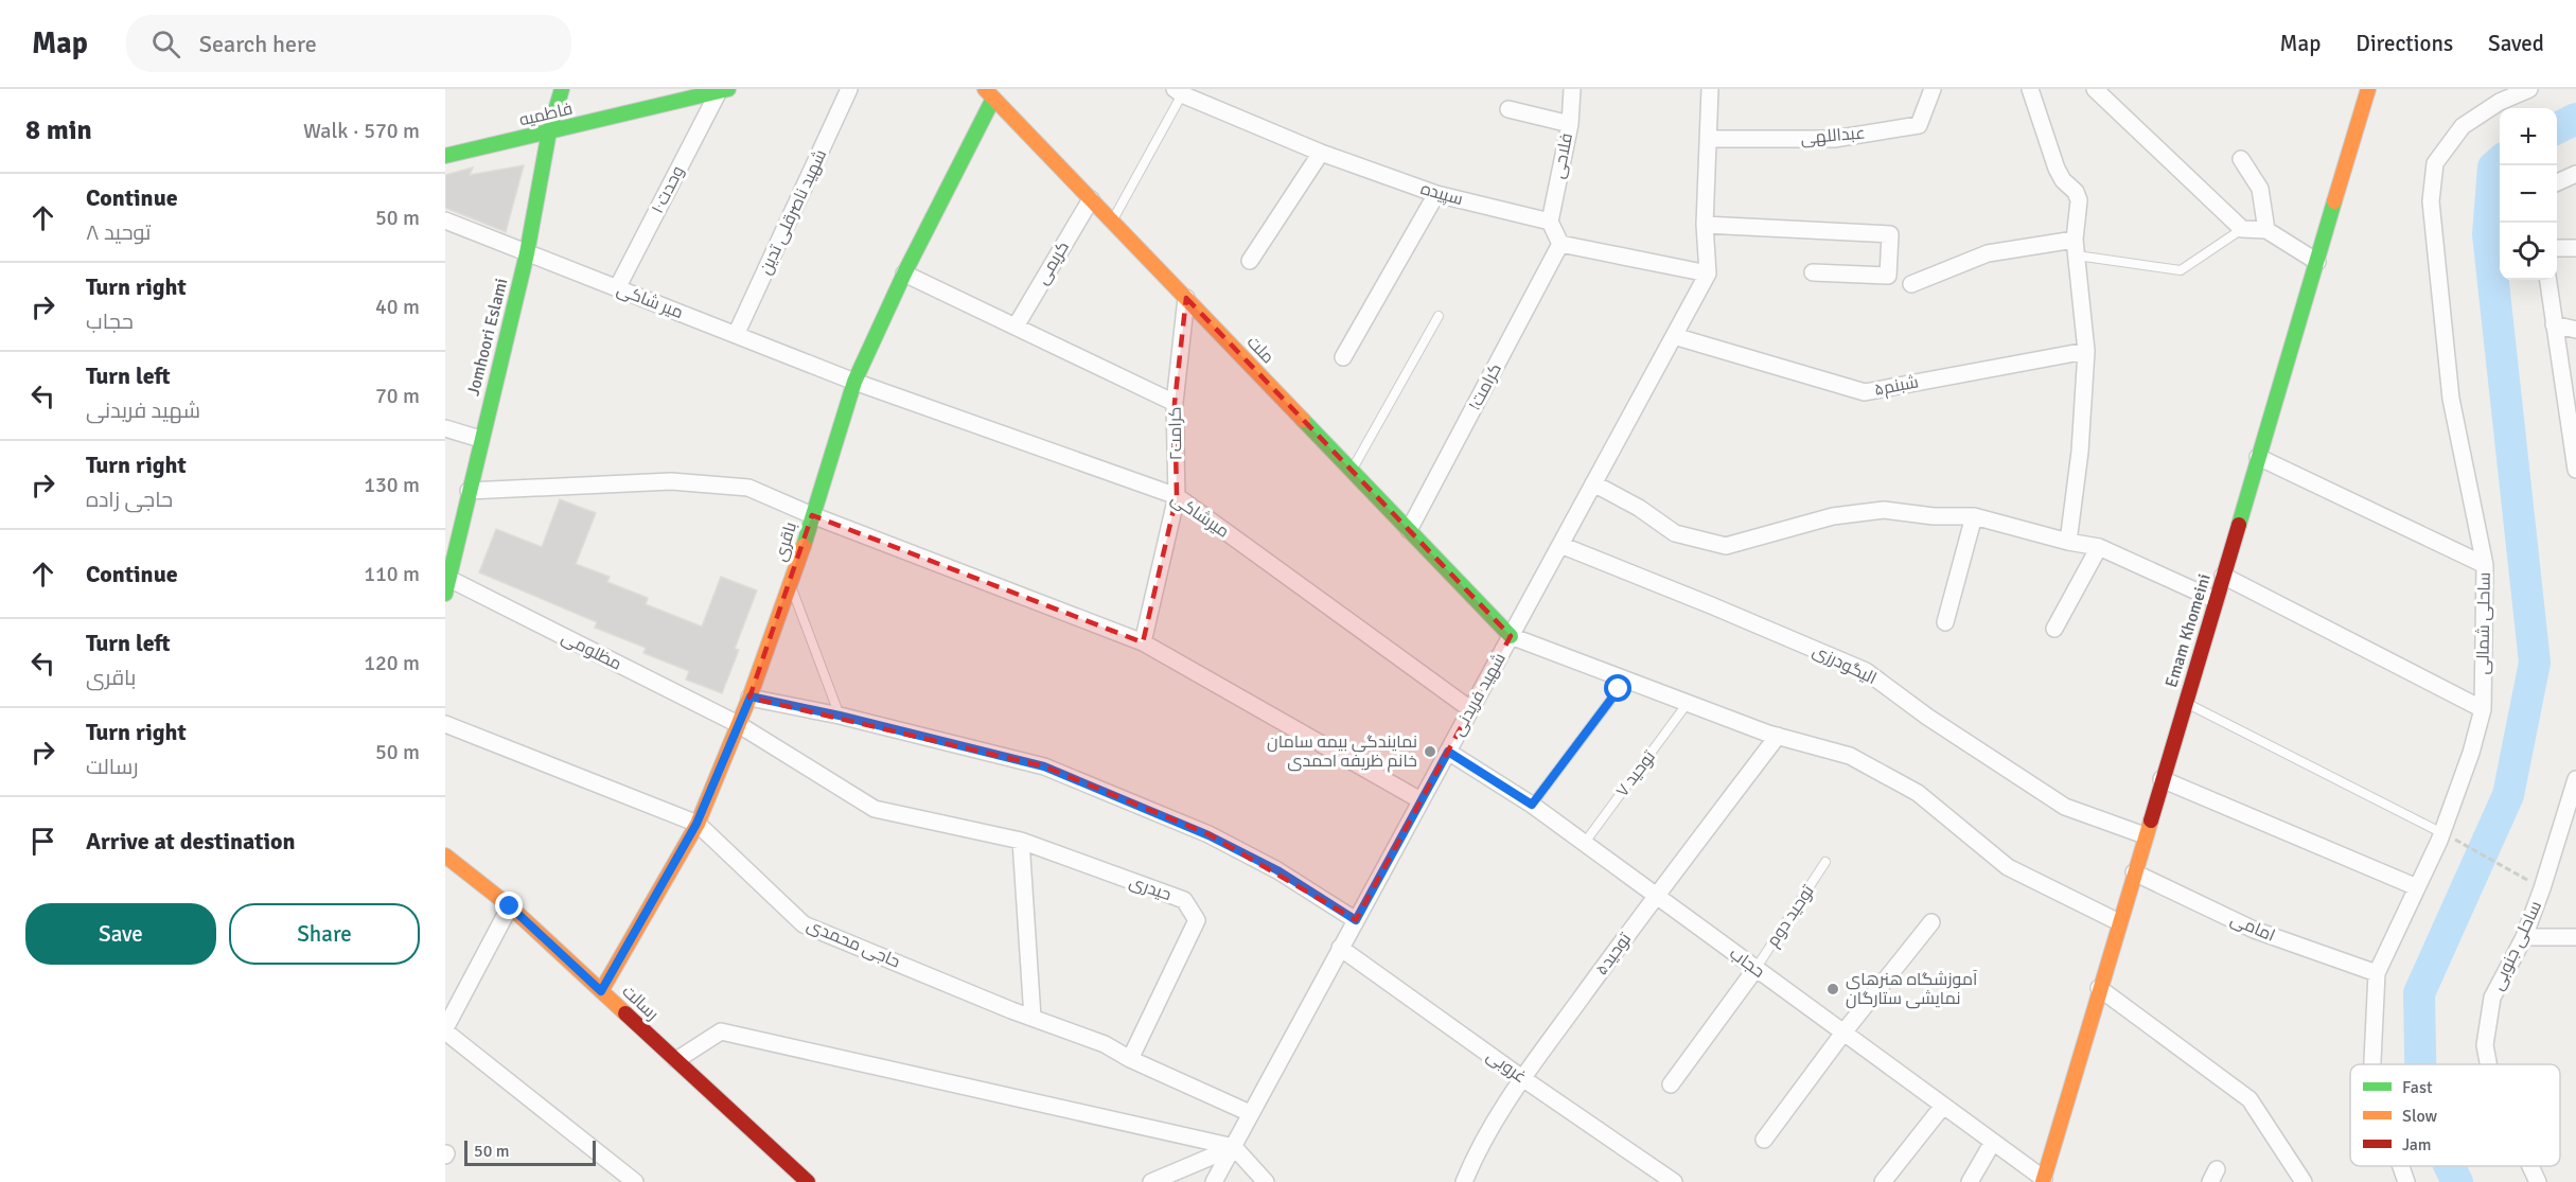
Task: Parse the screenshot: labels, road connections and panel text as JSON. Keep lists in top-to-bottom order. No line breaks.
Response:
{"streets":{"street":["فاطمیه","عبداللهی","فلاحی","وحدت۱۰","سپیده","شهید ناصرقلی تدین","کریمی","میر شاکی","Jomhoori Eslami","ملت","شبنم۵","کرامت۱","کرامت۲","میرشاکی","باقری","ساحلی شمالی","Emam Khomeini","مظلومی","الیگودرزی","شهید فریدنی","حیدری","امامی","حاجی محمدی","ساحلی جنوبی","توحید۵","حجاب","رسالت","غروبی"],"lane":["توحید ۷","توحید دوم"]},"crossings":[["فاطمیه","وحدت۱۰"],["فاطمیه","Jomhoori Eslami"],["فلاحی","سپیده"],["وحدت۱۰","میر شاکی"],["شهید ناصرقلی تدین","میر شاکی"],["کریمی","ملت"],["میر شاکی","Jomhoori Eslami"],["میر شاکی","میرشاکی"],["میر شاکی","باقری"],["Jomhoori Eslami","مظلومی"],["ملت","کرامت۱"],["ملت","کرامت۲"],["ملت","باقری"],["ملت","شهید فریدنی"],["شبنم۵","شهید فریدنی"],["کرامت۲","میرشاکی"],["میرشاکی","باقری"],["میرشاکی","شهید فریدنی"],["باقری","مظلومی"],["باقری","حاجی محمدی"],["باقری","رسالت"],["ساحلی شمالی","امامی"],["Emam Khomeini","الیگودرزی"],["Emam Khomeini","امامی"],["Emam Khomeini","حجاب"],["مظلومی","حیدری"],["الیگودرزی","شهید فریدنی"],["شهید فریدنی","حاجی محمدی"],["شهید فریدنی","حجاب"],["شهید فریدنی","غروبی"],["توحید ۷","حجاب"],["حیدری","حاجی محمدی"],["توحید دوم","حجاب"],["توحید۵","حجاب"],["توحید۵","غروبی"]],"places":["نمایندگی بیمه سامان خانم ظریفه احمدی","آموزشگاه هنرهای نمایشی ستارگان"],"legend":["Fast","Slow","Jam"],"scale_bar":"50 m","page":{"header":"Map","search":"Search here","nav":["Map","Directions","Saved"],"heading":["8 min","Walk · 570 m"],"map_buttons":["+","−"],"list":[["Continue","توحید ۸","50 m"],["Turn right","حجاب","40 m"],["Turn left","شهید فریدنی","70 m"],["Turn right","حاجی زاده","130 m"],["Continue","110 m"],["Turn left","باقری","120 m"],["Turn right","رسالت","50 m"],"Arrive at destination"],"buttons":["Save","Share"],"scale":"50 m"}}
